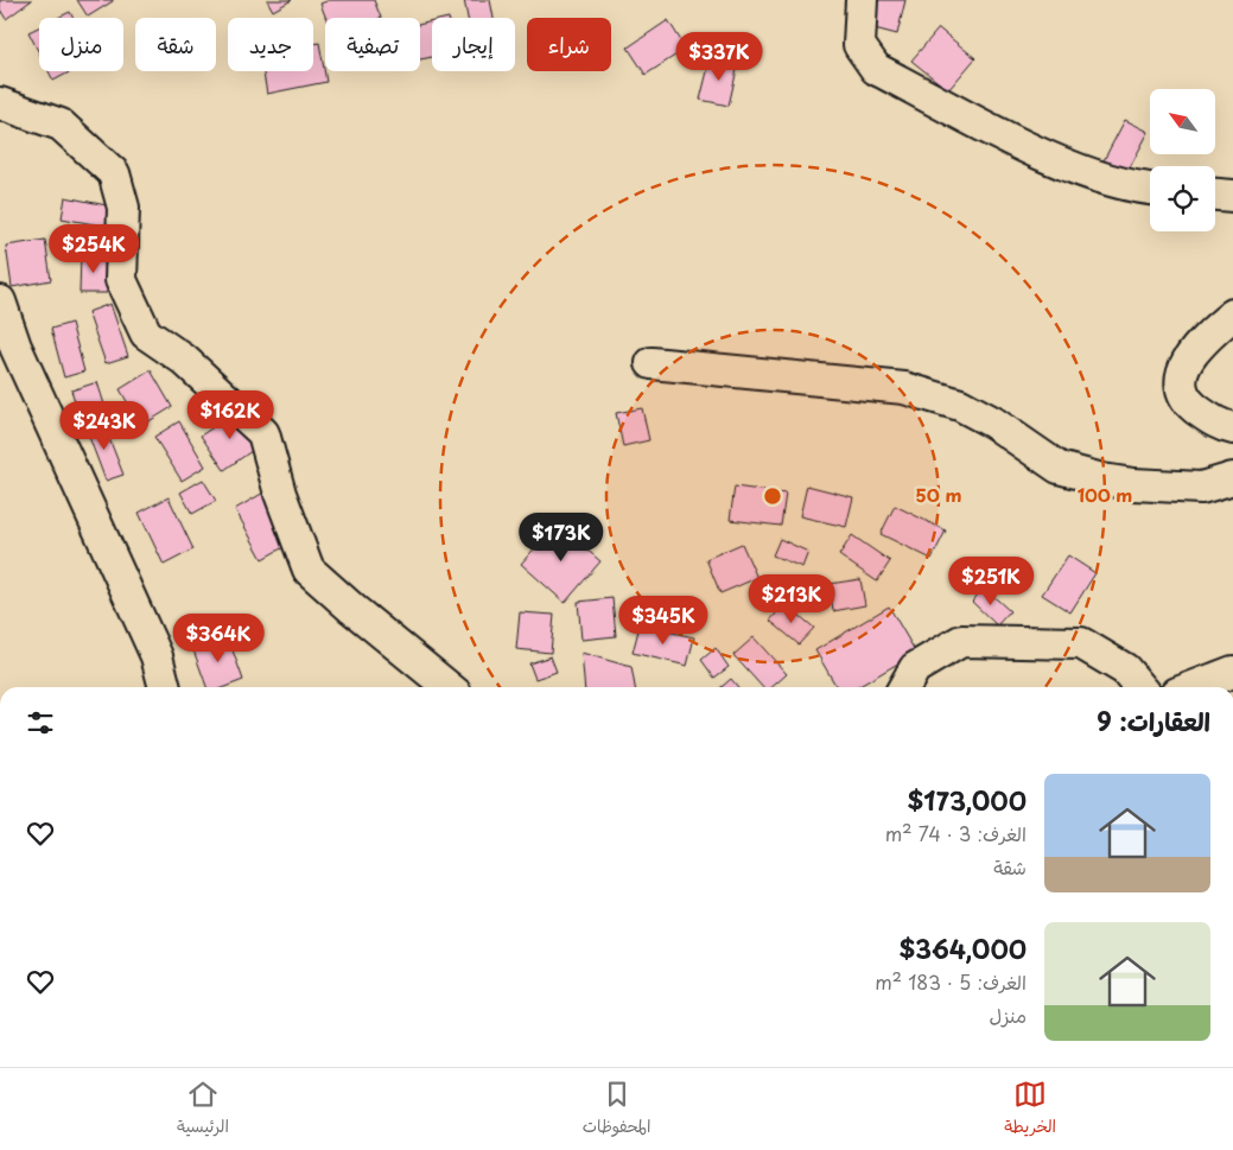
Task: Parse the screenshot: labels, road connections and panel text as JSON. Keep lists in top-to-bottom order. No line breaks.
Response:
{"north":"top left","page":{"chip":["شراء","إيجار","تصفية","جديد","شقة","منزل"],"price":["$337K","$254K","$162K","$243K","$173K","$251K","$213K","$345K","$364K"],"heading":"العقارات: 9","list":[{"name":"$173,000","note":"الغرف: 3 · 74 m² · شقة"},{"name":"$364,000","note":"الغرف: 5 · 183 m² · منزل"}],"tabs":["الخريطة","المحفوظات","الرئيسية"]},"rings":["50 m","100 m"]}
